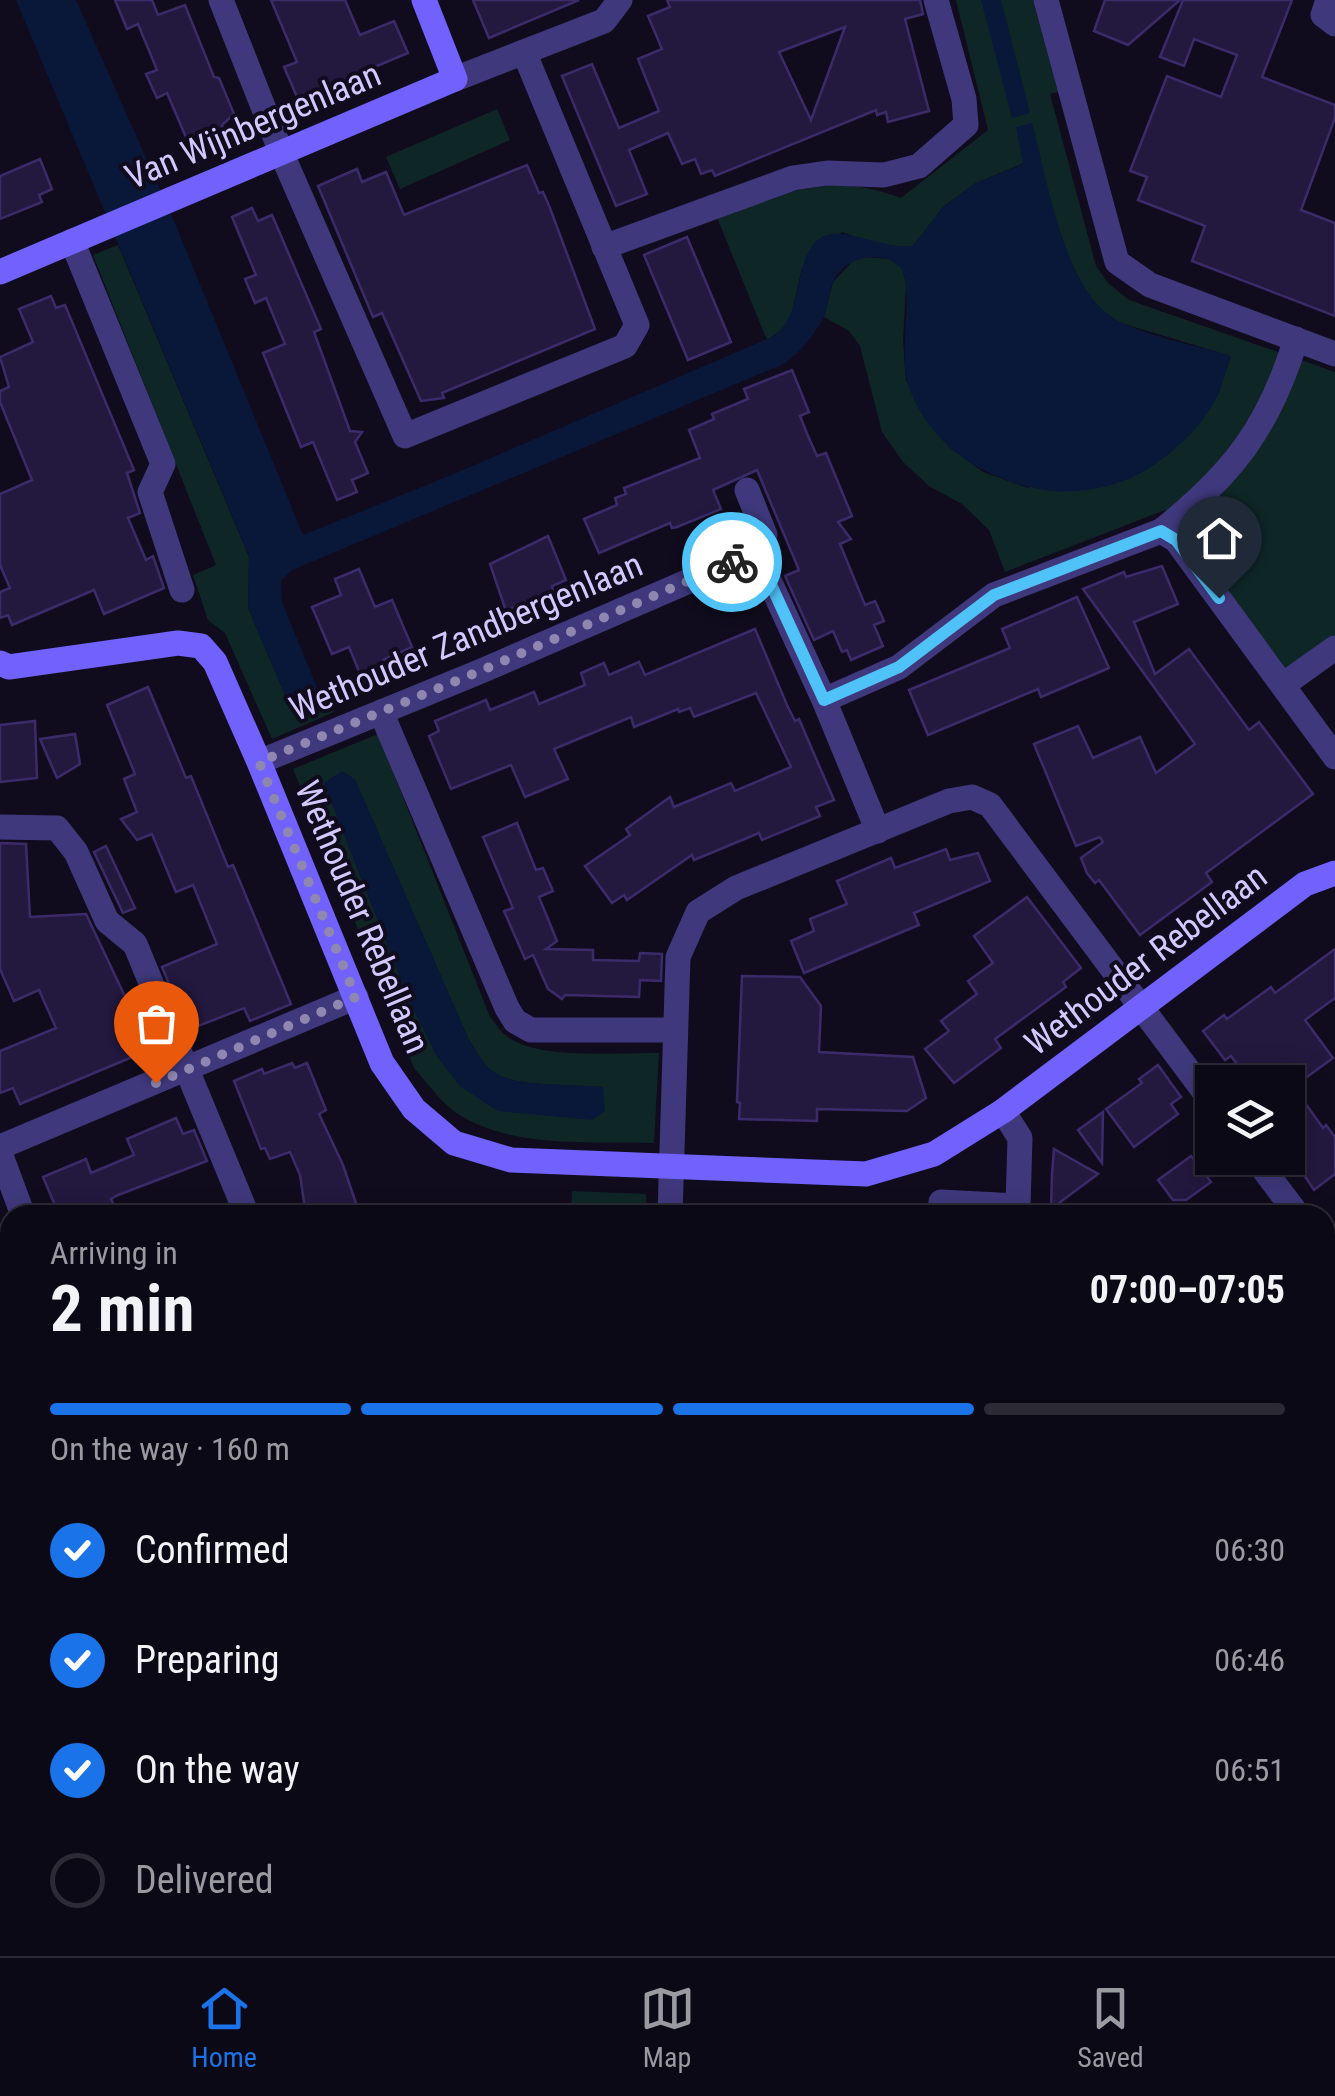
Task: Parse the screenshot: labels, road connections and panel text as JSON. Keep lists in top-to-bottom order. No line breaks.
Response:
{"streets":{"street":["Van Wijnbergenlaan","Wethouder Zandbergenlaan","Wethouder Rebellaan"]},"crossings":[["Wethouder Zandbergenlaan","Wethouder Rebellaan"]],"page":{"heading":["2 min","Arriving in","07:00–07:05"],"bar":"On the way · 160 m","list":[["Confirmed","06:30"],["Preparing","06:46"],["On the way","06:51"],"Delivered"],"tabs":["Home","Map","Saved"]}}
